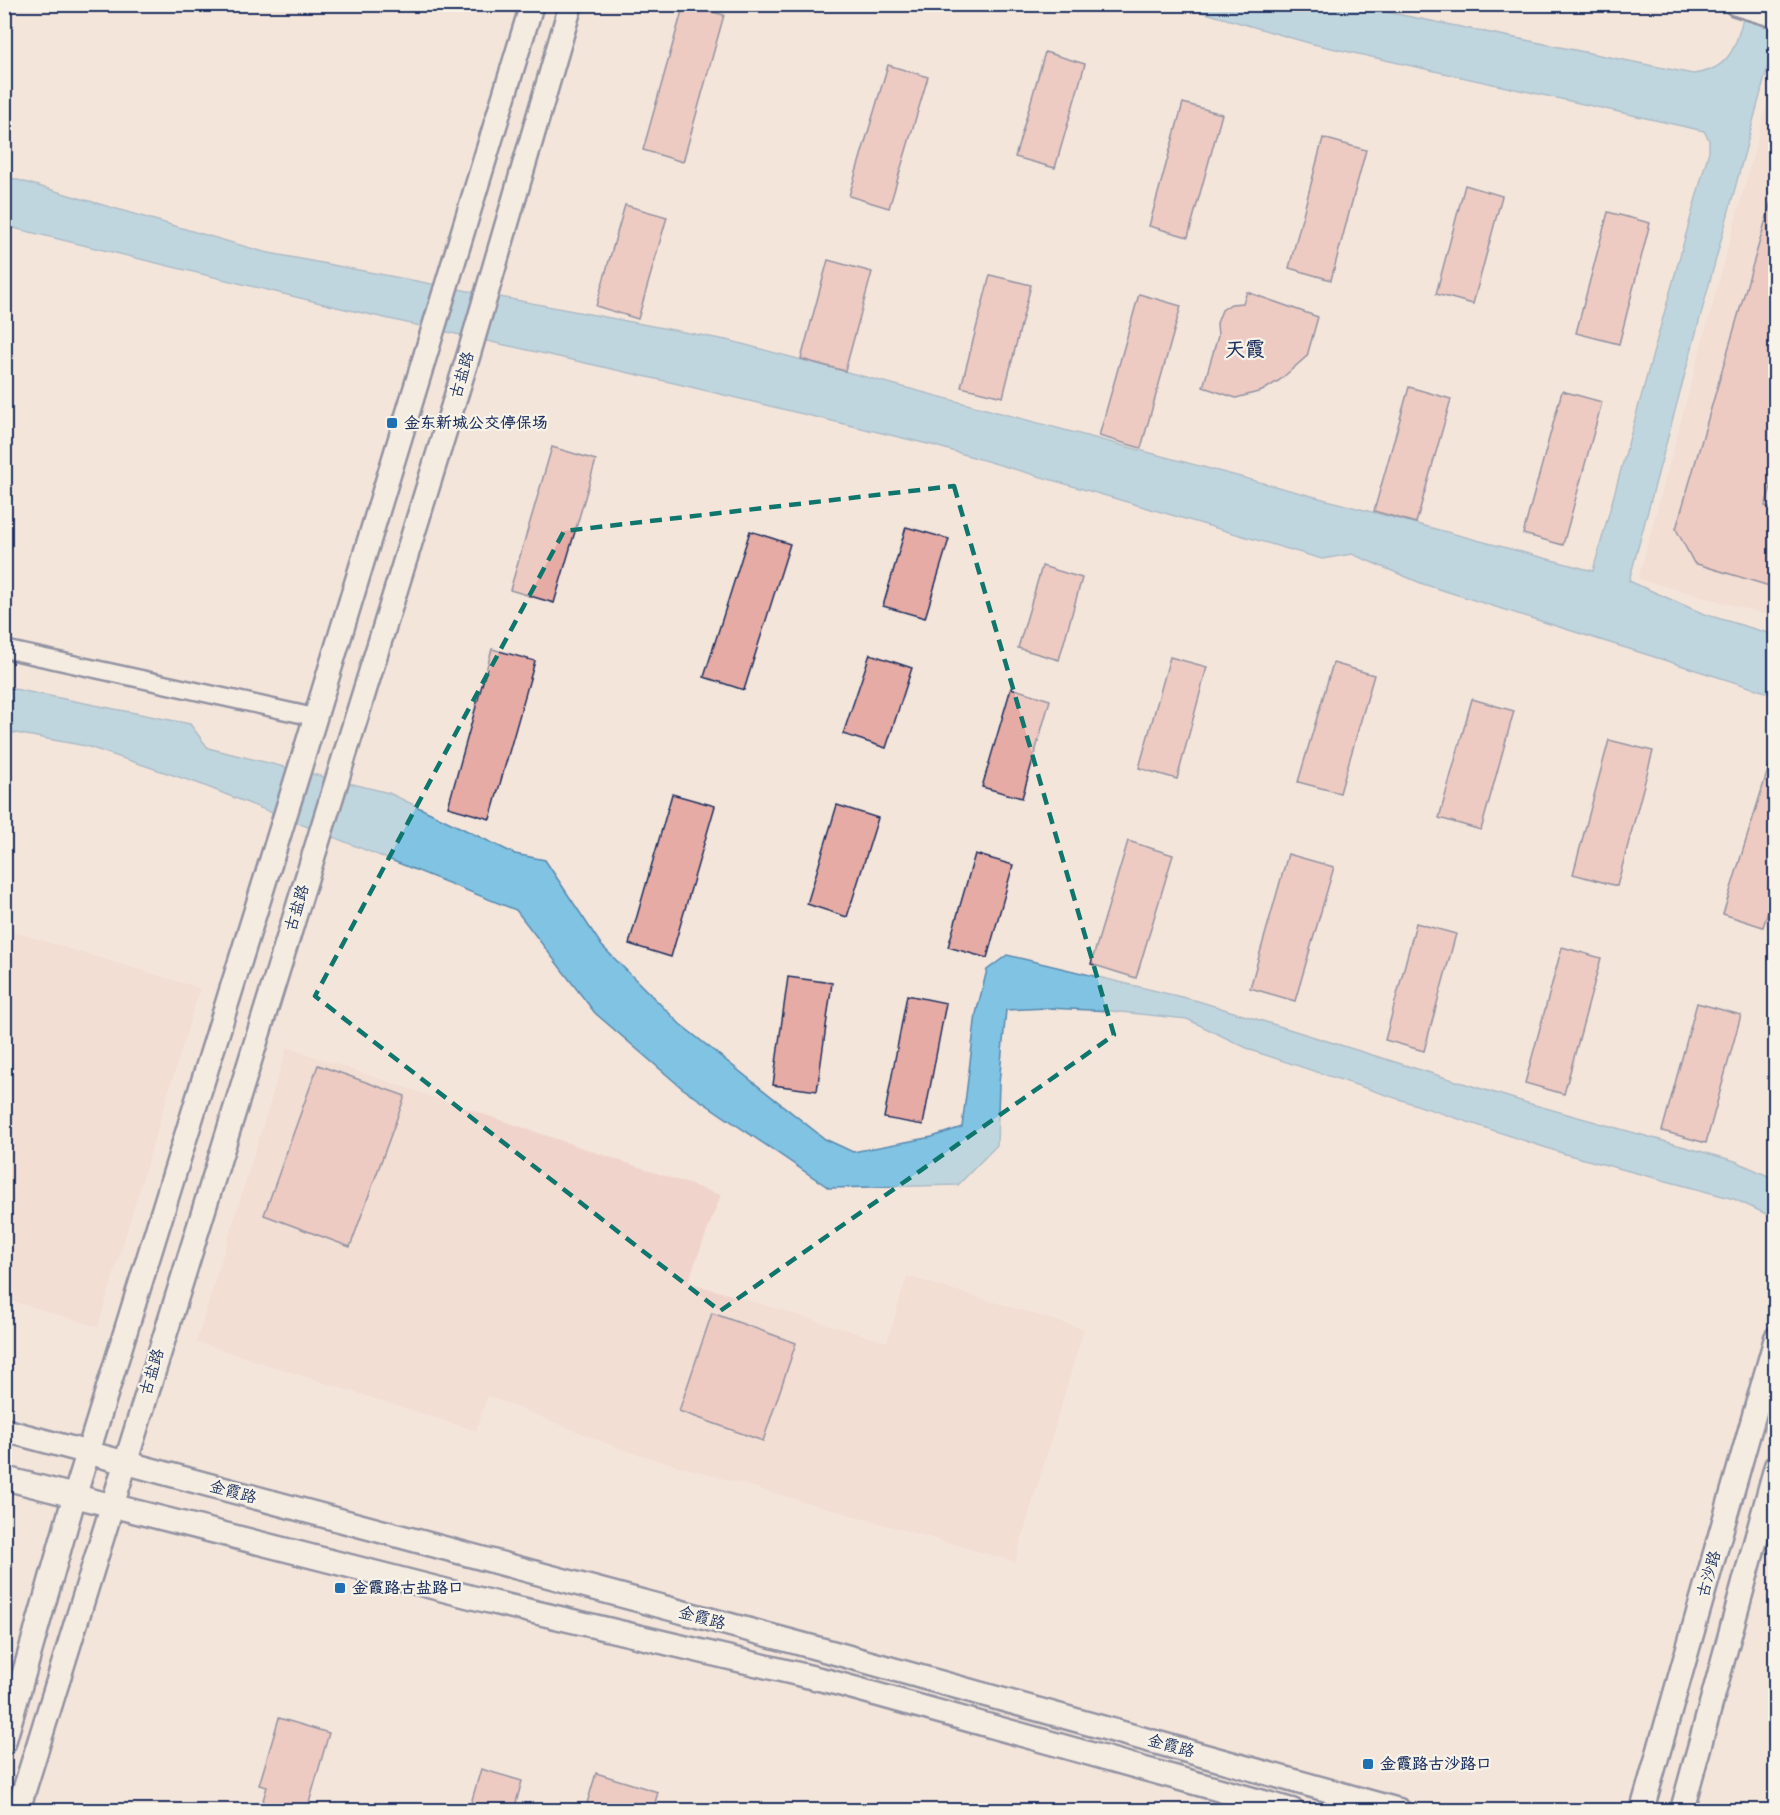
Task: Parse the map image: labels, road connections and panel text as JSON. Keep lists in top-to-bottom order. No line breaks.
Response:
{"streets":{"street":["古盐路","金霞路","古沙路"]},"crossings":[["古盐路","金霞路"]],"districts":["天霞"],"places":{"transit":["金东新城公交停保场","金霞路古盐路口","金霞路古沙路口"]}}
